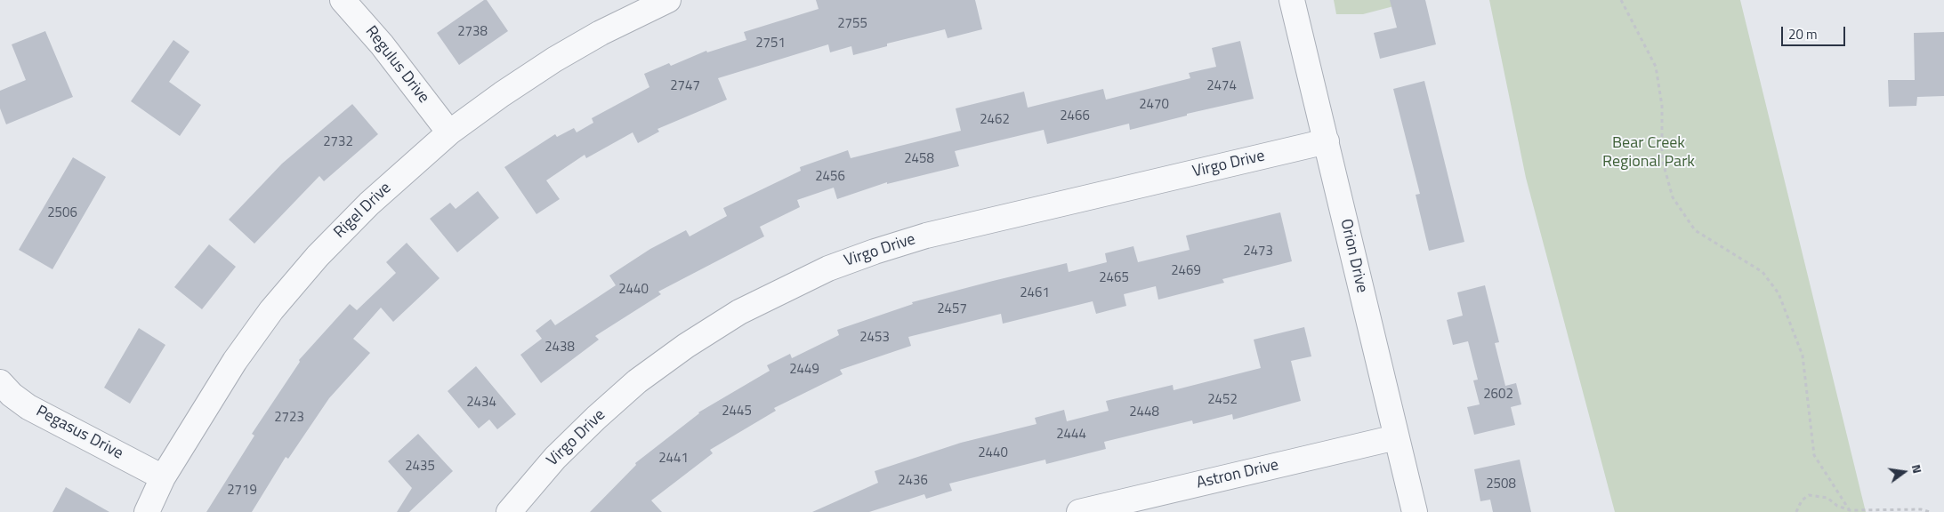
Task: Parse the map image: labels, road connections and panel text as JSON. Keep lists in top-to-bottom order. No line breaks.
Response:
{"streets":{"street":["Regulus Drive","Virgo Drive","Rigel Drive","Orion Drive","Pegasus Drive","Astron Drive"]},"crossings":[["Regulus Drive","Rigel Drive"],["Virgo Drive","Orion Drive"],["Rigel Drive","Pegasus Drive"],["Orion Drive","Astron Drive"]],"parks":["Bear Creek Regional Park"],"house_numbers":["2755","2738","2751","2747","2474","2470","2466","2462","2732","2458","2456","2506","2473","2469","2465","2440","2461","2457","2453","2438","2449","2602","2452","2434","2445","2448","2723","2444","2440","2441","2435","2436","2508","2719"],"scale_bar":"20 m","north":"right"}
